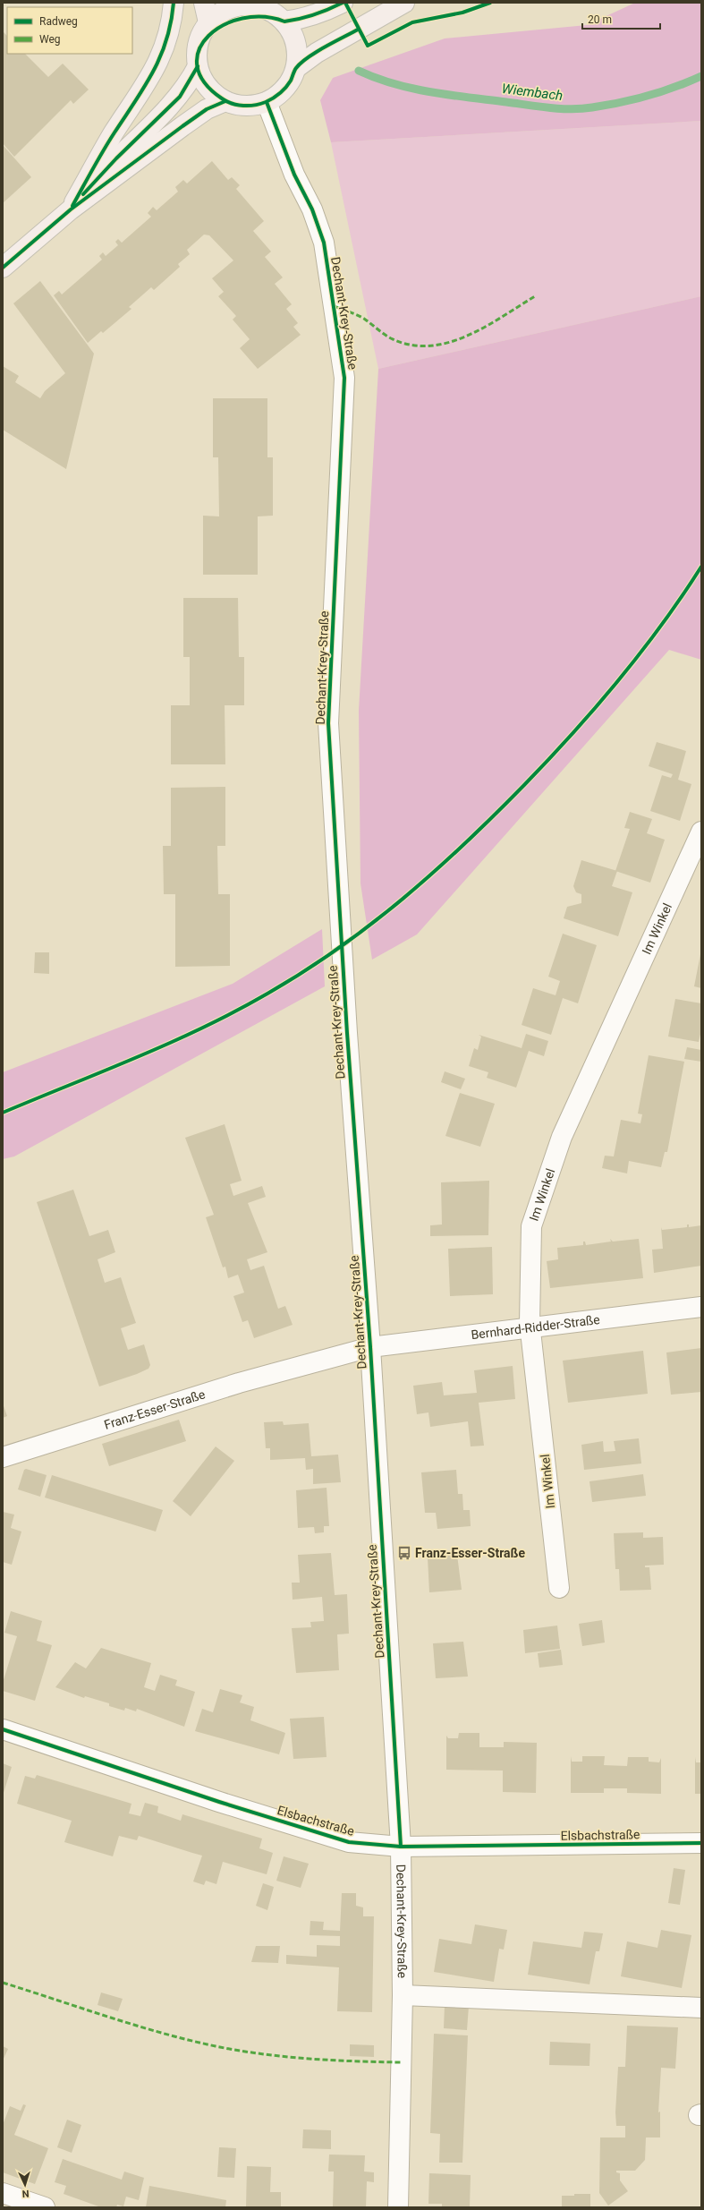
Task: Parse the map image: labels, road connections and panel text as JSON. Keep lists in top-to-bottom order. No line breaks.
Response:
{"streets":{"street":["Dechant-Krey-Straße","Im Winkel","Bernhard-Ridder-Straße","Franz-Esser-Straße","Elsbachstraße"]},"crossings":[["Dechant-Krey-Straße","Bernhard-Ridder-Straße"],["Dechant-Krey-Straße","Franz-Esser-Straße"],["Dechant-Krey-Straße","Elsbachstraße"],["Im Winkel","Bernhard-Ridder-Straße"],["Bernhard-Ridder-Straße","Franz-Esser-Straße"]],"water":["Wiembach"],"places":{"bus stop":["Franz-Esser-Straße"]},"legend":["Radweg","Weg"],"scale_bar":"20 m","north":"bottom"}
